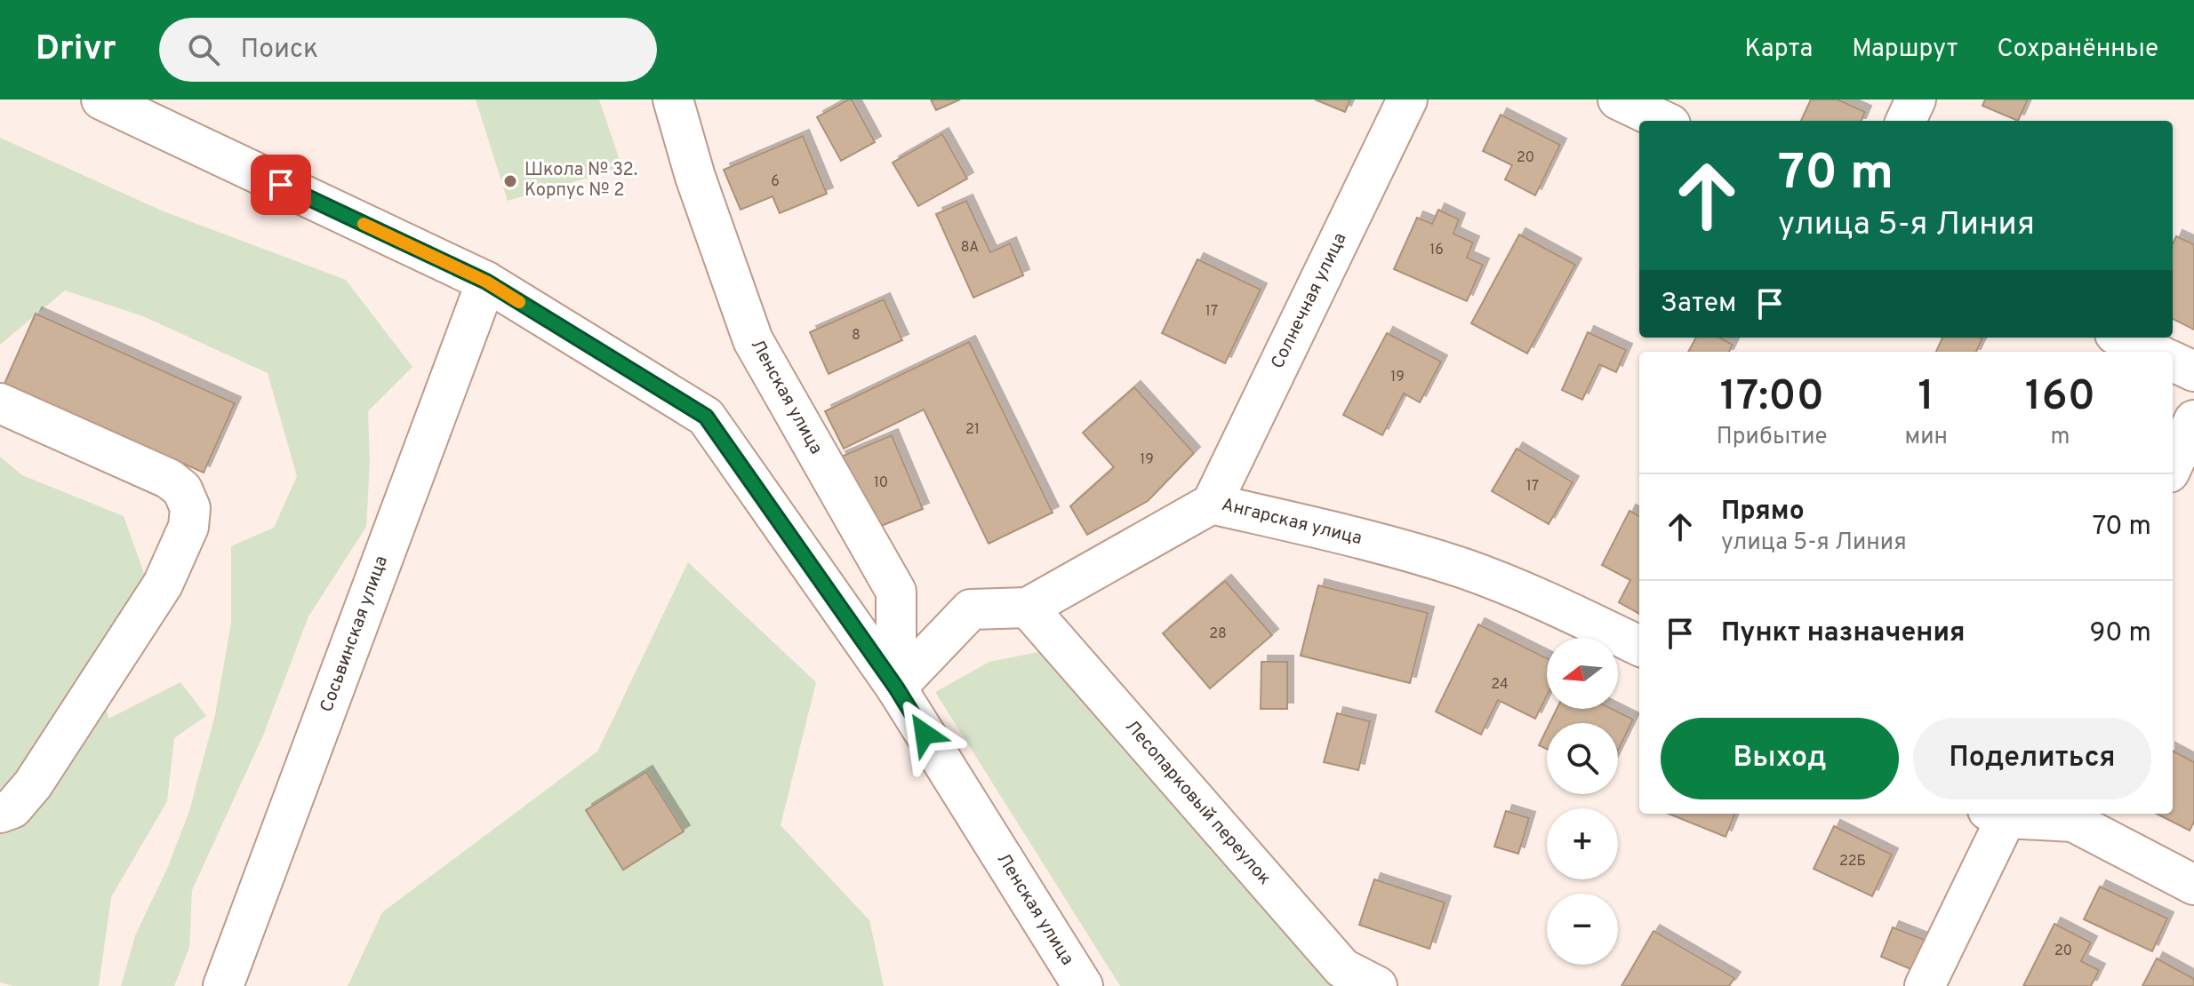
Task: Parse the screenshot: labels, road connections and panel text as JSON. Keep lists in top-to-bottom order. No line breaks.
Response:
{"streets":{"street":["Солнечная улица","Ленская улица","Ангарская улица","Сосьвинская улица","Лесопарковый переулок"]},"crossings":[["Солнечная улица","Ангарская улица"],["Ленская улица","Ангарская улица"],["Ленская улица","Сосьвинская улица"],["Ангарская улица","Лесопарковый переулок"]],"places":["Школа № 32. Корпус № 2"],"house_numbers":["20","6","8А","16","17","8","19","21","19","10","17","28","24","22Б","20"],"north":"left","page":{"header":"Drivr","search":"Поиск","nav":["Карта","Маршрут","Сохранённые"],"turn":["70 m","улица 5-я Линия"],"then":"Затем","eta":["17:00","Прибытие","1","мин","160","m"],"list":[{"name":"Прямо","note":"улица 5-я Линия","value":"70 m"},{"name":"Пункт назначения","value":"90 m"}],"map_buttons":["+","−"],"buttons":["Выход","Поделиться"]}}
